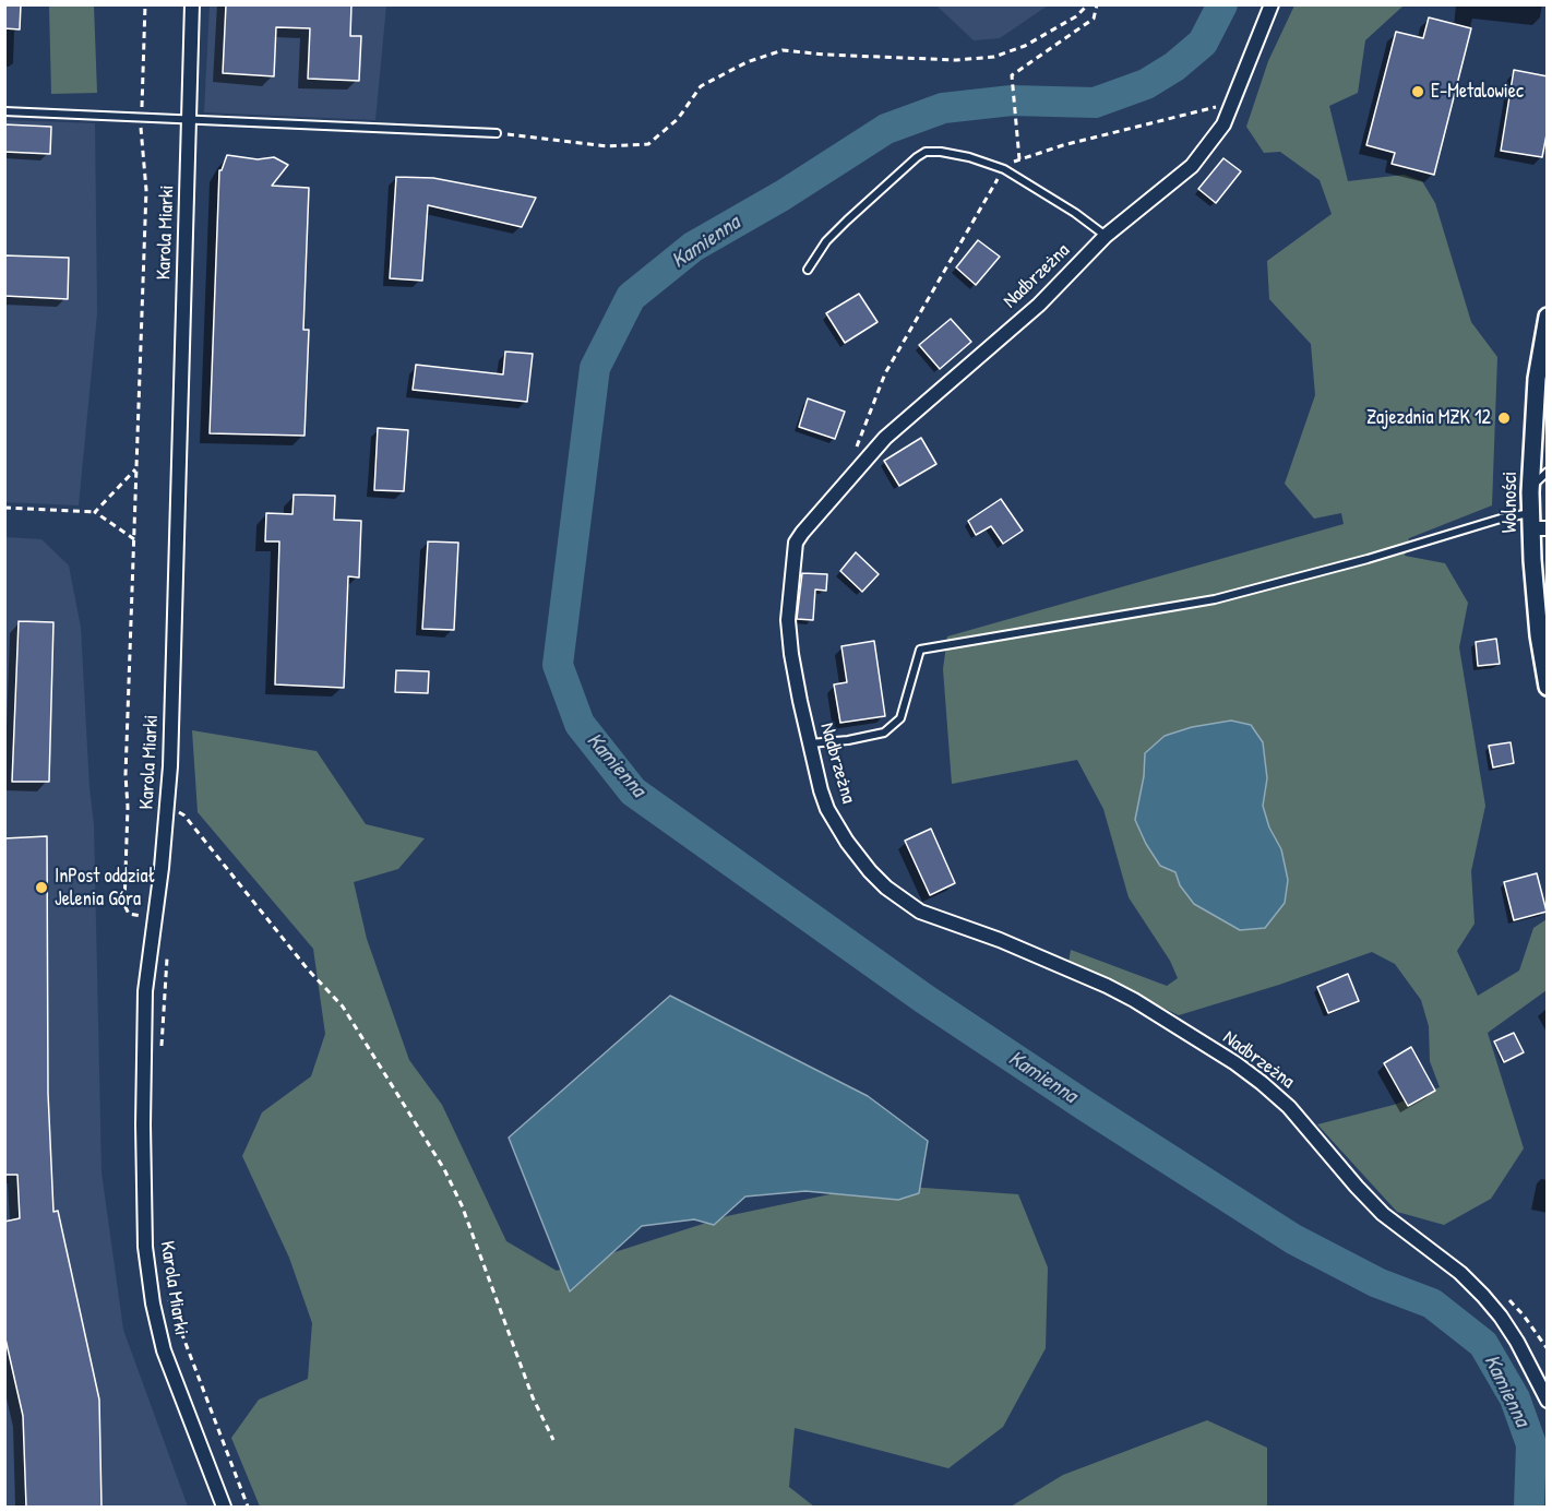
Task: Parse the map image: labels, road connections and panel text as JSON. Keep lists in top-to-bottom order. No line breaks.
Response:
{"streets":{"street":["Karola Miarki","Nadbrzeżna","Wolności"]},"water":["Kamienna"],"places":["E-Metalowiec","Zajezdnia MZK 12","InPost oddział Jelenia Góra"]}
